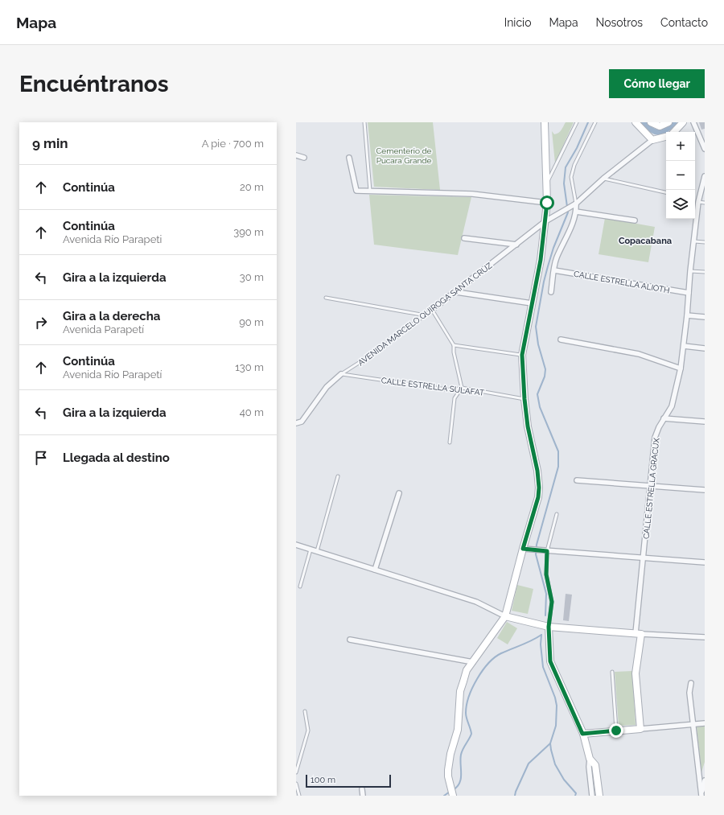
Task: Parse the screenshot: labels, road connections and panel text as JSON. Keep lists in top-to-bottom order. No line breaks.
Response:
{"streets":{"main road":["CALLE ESTRELLA GRACUX"],"street":["CALLE ESTRELLA ALIOTH","AVENIDA MARCELO QUIROGA SANTA CRUZ"],"lane":["CALLE ESTRELLA SULAFAT"]},"crossings":[["CALLE ESTRELLA ALIOTH","CALLE ESTRELLA GRACUX"],["AVENIDA MARCELO QUIROGA SANTA CRUZ","CALLE ESTRELLA SULAFAT"]],"districts":["Copacabana"],"parks":["Cementerio de Pucara Grande"],"scale_bar":"100 m","page":{"header":"Mapa","nav":["Inicio","Mapa","Nosotros","Contacto"],"buttons":"Cómo llegar","title":"Encuéntranos","heading":["9 min","A pie · 700 m"],"map_buttons":["+","−"],"list":[["Continúa","20 m"],["Continúa","Avenida Río Parapeti","390 m"],["Gira a la izquierda","30 m"],["Gira a la derecha","Avenida Parapetí","90 m"],["Continúa","Avenida Río Parapetí","130 m"],["Gira a la izquierda","40 m"],"Llegada al destino"],"scale":"100 m"}}
